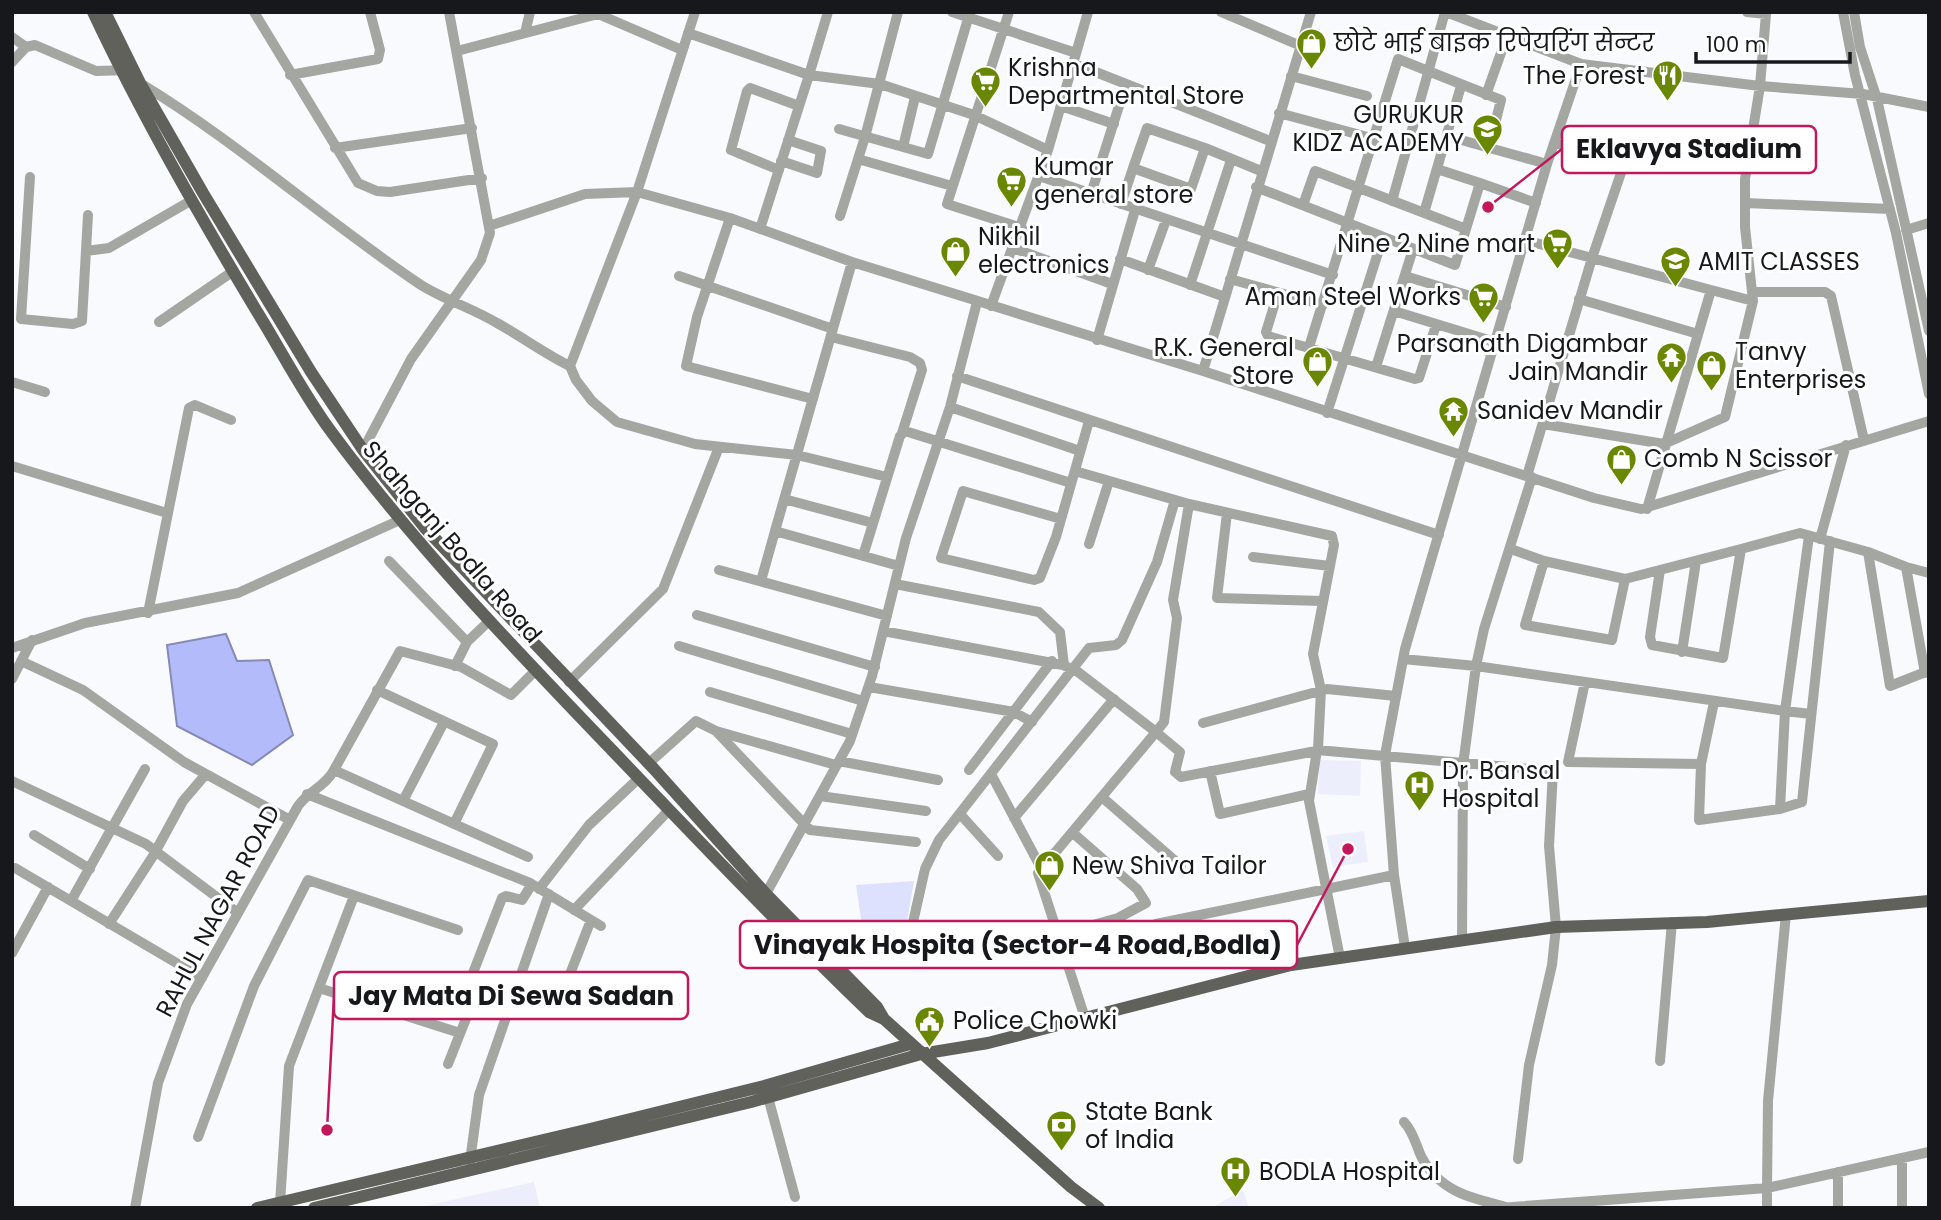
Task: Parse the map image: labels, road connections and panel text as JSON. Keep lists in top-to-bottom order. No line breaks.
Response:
{"streets":{"main road":["Shahganj Bodla Road"],"street":["RAHUL NAGAR ROAD"]},"places":{"shop":["छोटे भाई बाइक रिपेयरिंग सेन्टर","Nikhil electronics","R.K. General Store","Tanvy Enterprises","Comb N Scissor","New Shiva Tailor"],"restaurant":["The Forest"],"supermarket":["Krishna Departmental Store","Kumar general store","Nine 2 Nine mart","Aman Steel Works"],"school or university":["GURUKUR KIDZ ACADEMY","AMIT CLASSES"],"other":["Eklavya Stadium","Vinayak Hospita (Sector-4 Road,Bodla)","Jay Mata Di Sewa Sadan"],"temple":["Parsanath Digambar Jain Mandir","Sanidev Mandir"],"hospital":["Dr. Bansal Hospital","BODLA Hospital"],"public building":["Police Chowki"],"bank":["State Bank of India"]},"scale_bar":"100 m"}
